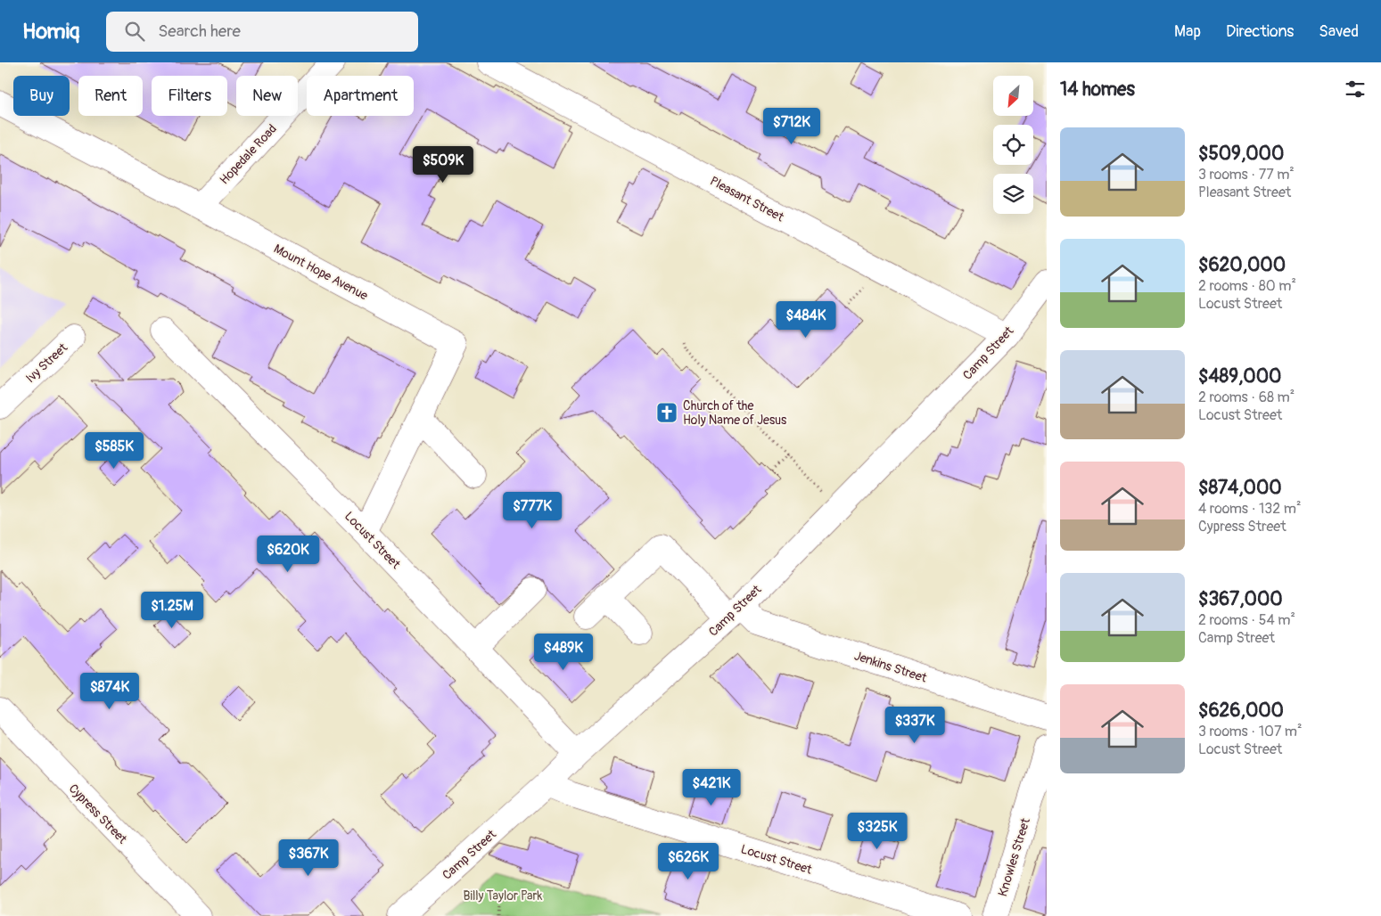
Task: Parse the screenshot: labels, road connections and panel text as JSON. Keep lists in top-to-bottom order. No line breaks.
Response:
{"streets":{"street":["Hopedale Road","Pleasant Street","Mount Hope Avenue","Camp Street","Ivy Street","Locust Street","Jenkins Street","Cypress Street","Knowles Street"]},"crossings":[["Hopedale Road","Mount Hope Avenue"],["Pleasant Street","Camp Street"],["Mount Hope Avenue","Locust Street"],["Camp Street","Locust Street"],["Camp Street","Jenkins Street"]],"parks":["Billy Taylor Park"],"places":{"church":["Church of the Holy Name of Jesus"]},"north":"bottom left","page":{"header":"Homiq","search":"Search here","nav":["Map","Directions","Saved"],"heading":"14 homes","chip":["Buy","Rent","Filters","New","Apartment"],"price":["$712K","$509K","$484K","$585K","$777K","$620K","$1.25M","$489K","$874K","$337K","$421K","$325K","$367K","$626K"],"list":[{"name":"$509,000","note":"3 rooms · 77 m² · Pleasant Street"},{"name":"$620,000","note":"2 rooms · 80 m² · Locust Street"},{"name":"$489,000","note":"2 rooms · 68 m² · Locust Street"},{"name":"$874,000","note":"4 rooms · 132 m² · Cypress Street"},{"name":"$367,000","note":"2 rooms · 54 m² · Camp Street"},{"name":"$626,000","note":"3 rooms · 107 m² · Locust Street"}]}}
